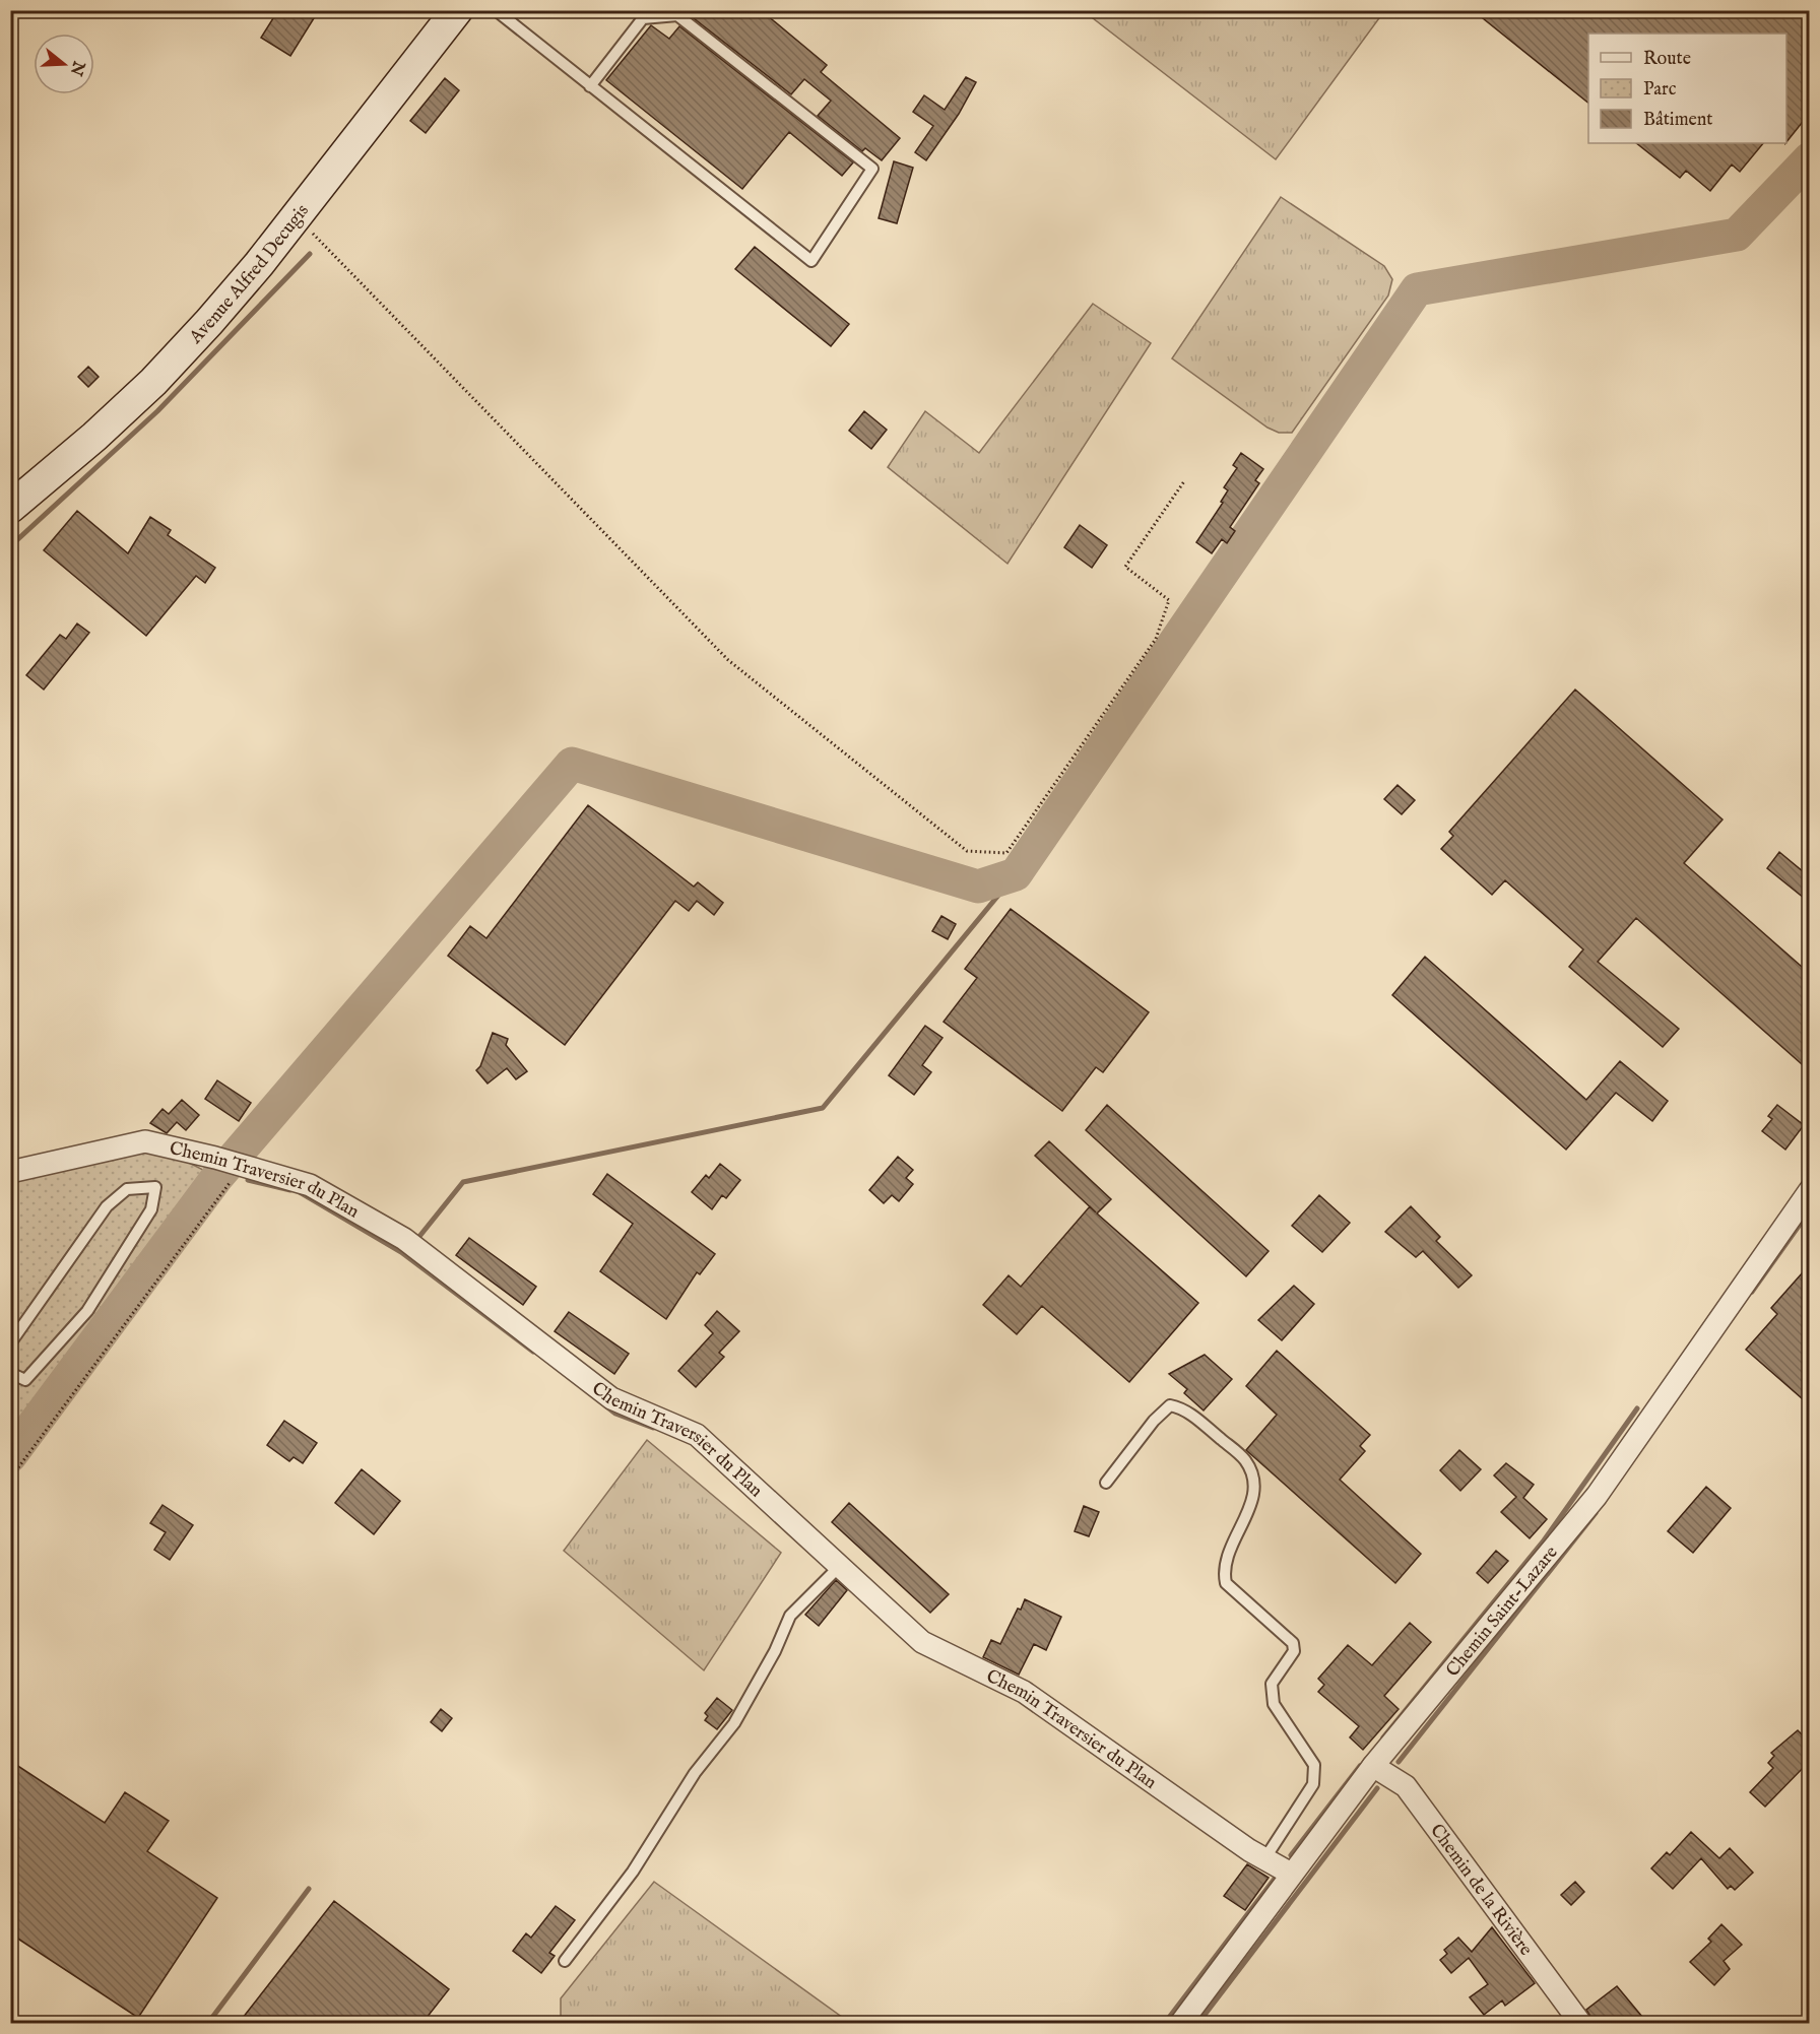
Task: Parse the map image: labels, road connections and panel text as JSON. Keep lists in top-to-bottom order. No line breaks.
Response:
{"streets":{"street":["Avenue Alfred Decugis","Chemin Traversier du Plan","Chemin Saint-Lazare","Chemin de la Rivière"]},"crossings":[["Chemin Traversier du Plan","Chemin Saint-Lazare"],["Chemin Saint-Lazare","Chemin de la Rivière"]],"legend":["Route","Parc","Bâtiment"],"north":"right"}
